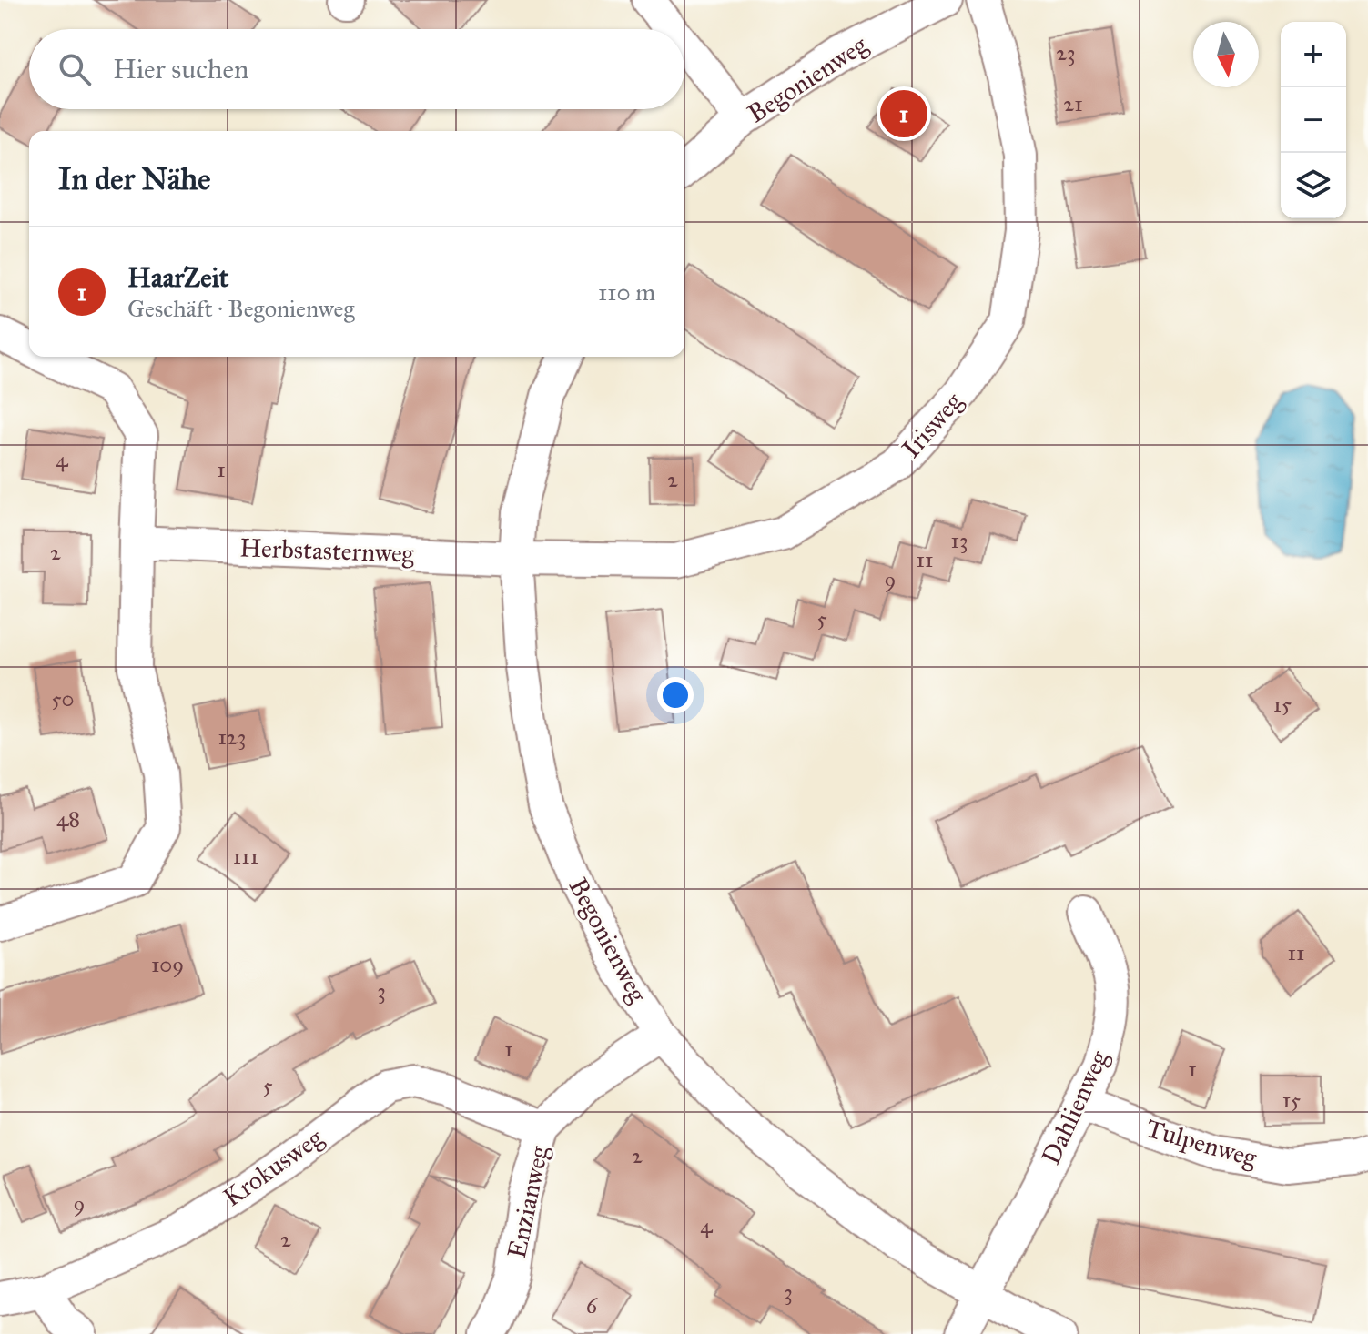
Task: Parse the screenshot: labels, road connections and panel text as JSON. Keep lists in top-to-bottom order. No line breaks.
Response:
{"streets":{"street":["Begonienweg","Irisweg","Herbstasternweg","Dahlienweg","Tulpenweg","Krokusweg","Enzianweg"]},"crossings":[["Begonienweg","Irisweg"],["Begonienweg","Herbstasternweg"],["Begonienweg","Dahlienweg"],["Begonienweg","Enzianweg"],["Irisweg","Herbstasternweg"],["Dahlienweg","Tulpenweg"],["Krokusweg","Enzianweg"]],"house_numbers":["23","21","4","1","2","13","2","11","9","5","50","15","123","48","111","11","109","3","1","1","5","15","2","9","4","2","3","6"],"north":"bottom","page":{"map_buttons":["+","−"],"search":"Hier suchen","pins":"1","heading":"In der Nähe","list":[{"mark":"1","name":"HaarZeit","note":"Geschäft · Begonienweg","value":"110 m"}]}}
